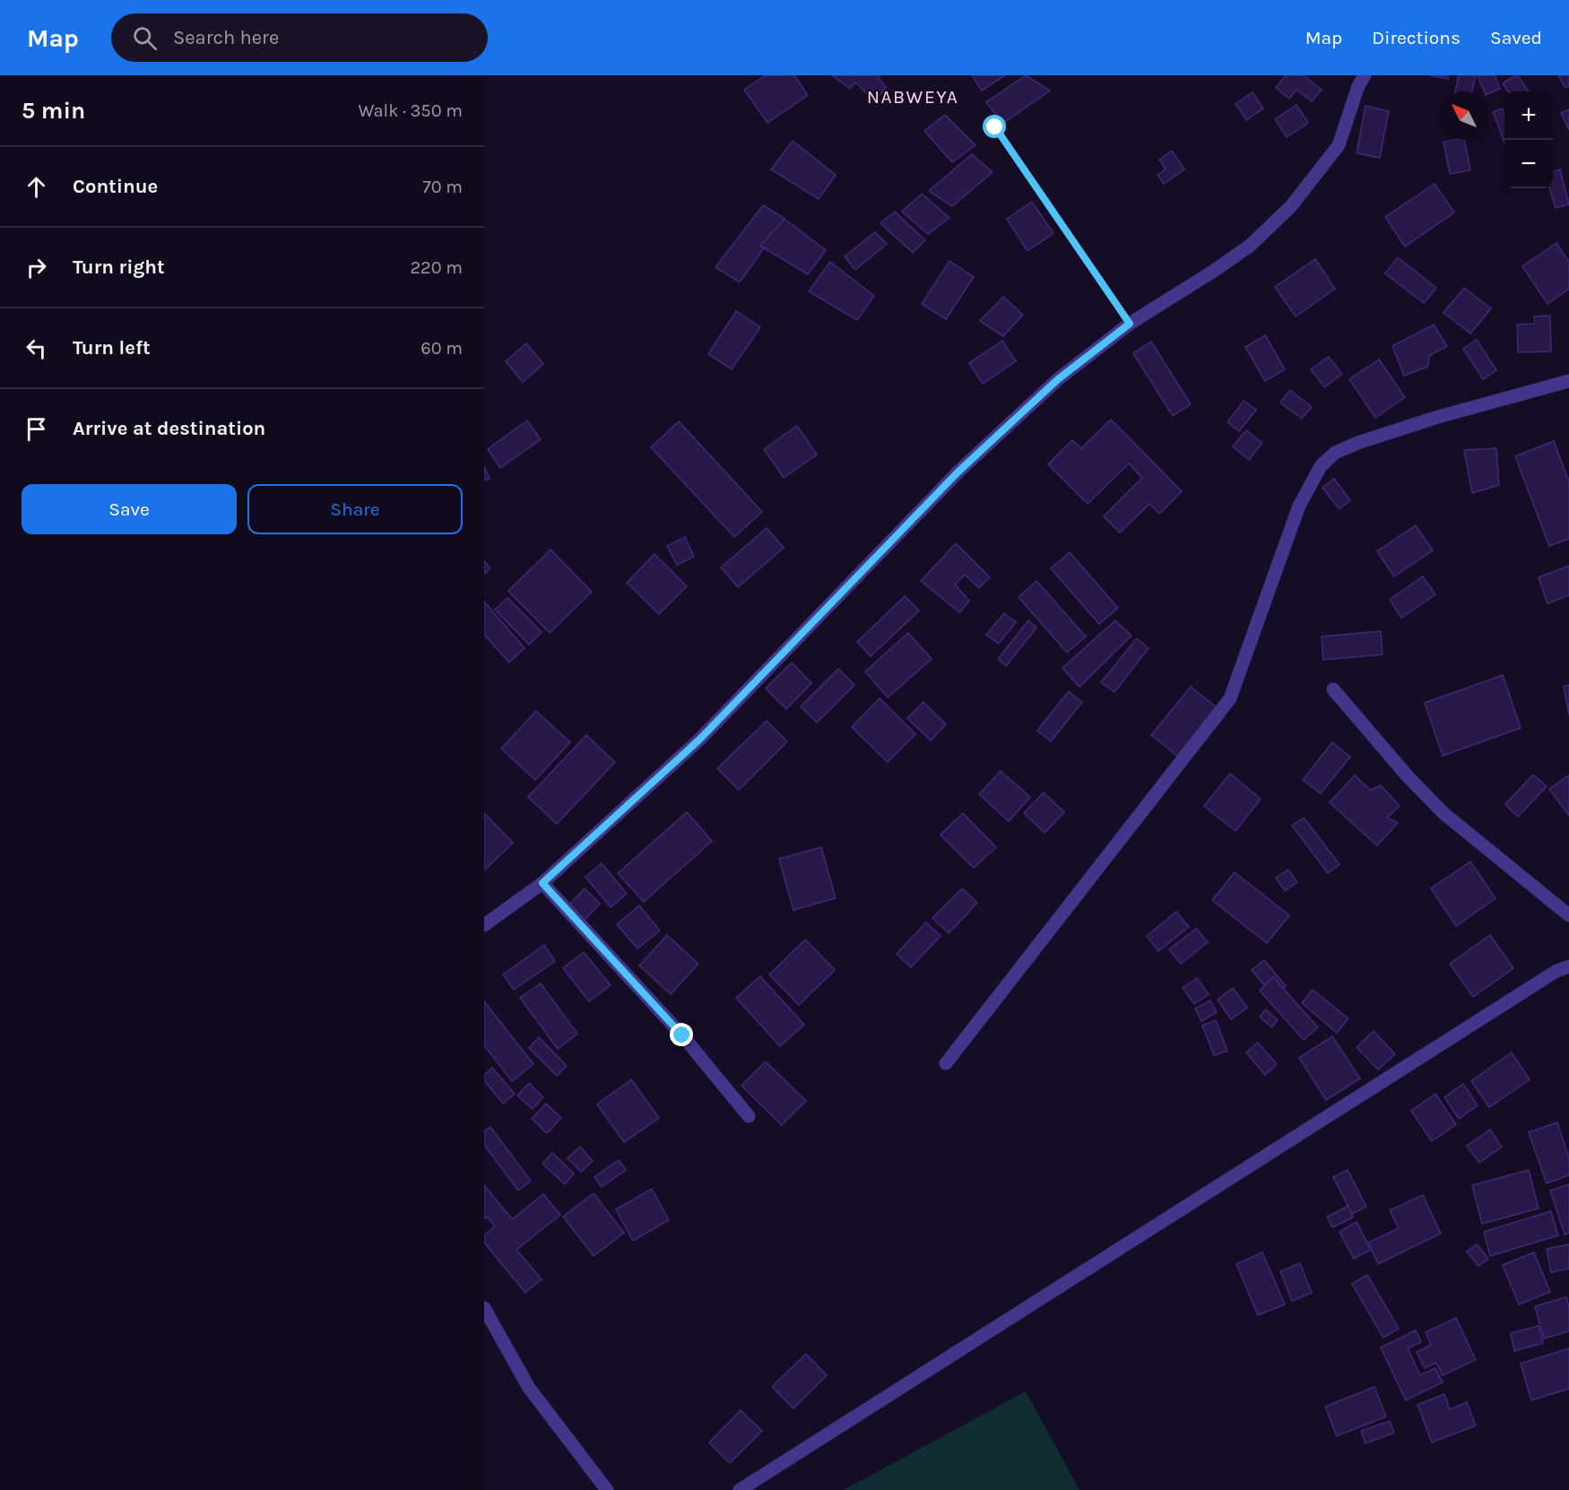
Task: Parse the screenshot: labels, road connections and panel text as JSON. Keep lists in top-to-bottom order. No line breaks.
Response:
{"districts":["NABWEYA"],"north":"top left","page":{"header":"Map","search":"Search here","nav":["Map","Directions","Saved"],"heading":["5 min","Walk · 350 m"],"map_buttons":["+","−"],"list":[["Continue","70 m"],["Turn right","220 m"],["Turn left","60 m"],"Arrive at destination"],"buttons":["Save","Share"]}}
